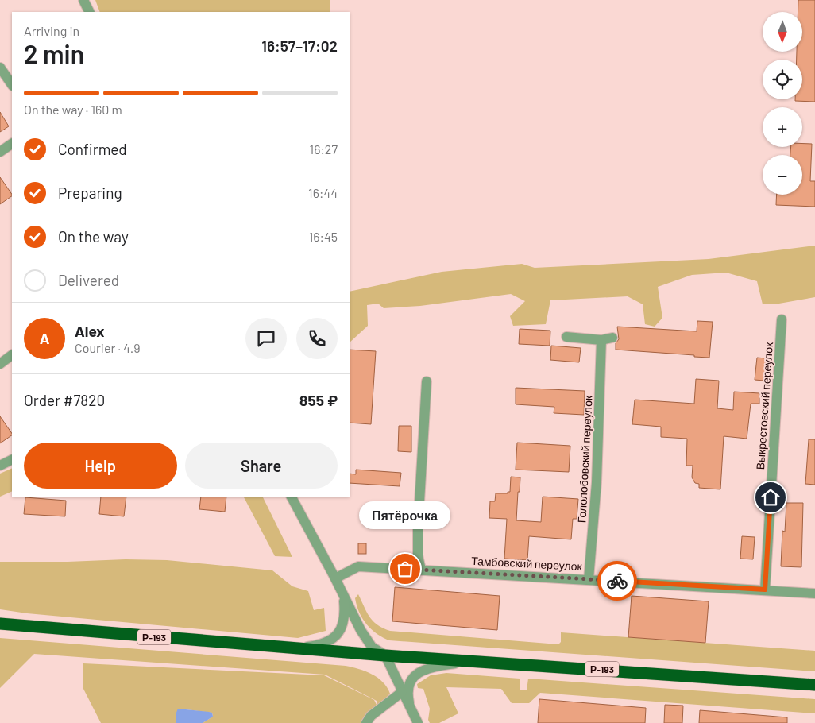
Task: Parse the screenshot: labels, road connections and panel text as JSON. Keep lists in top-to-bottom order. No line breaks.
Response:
{"streets":{"highway":["Р-193"],"street":["Выкрестовский переулок","Гололобовский переулок","Тамбовский переулок"]},"crossings":[["Выкрестовский переулок","Тамбовский переулок"],["Гололобовский переулок","Тамбовский переулок"]],"places":["Пятёрочка"],"north":"bottom","page":{"map_buttons":["+","−"],"heading":["2 min","Arriving in","16:57–17:02"],"panel":["Alex","Courier · 4.9","Order #7820","855 ₽"],"bar":"On the way · 160 m","list":[["Confirmed","16:27"],["Preparing","16:44"],["On the way","16:45"],"Delivered"],"round":"A","buttons":["Help","Share"],"bubble":"Пятёрочка"}}
